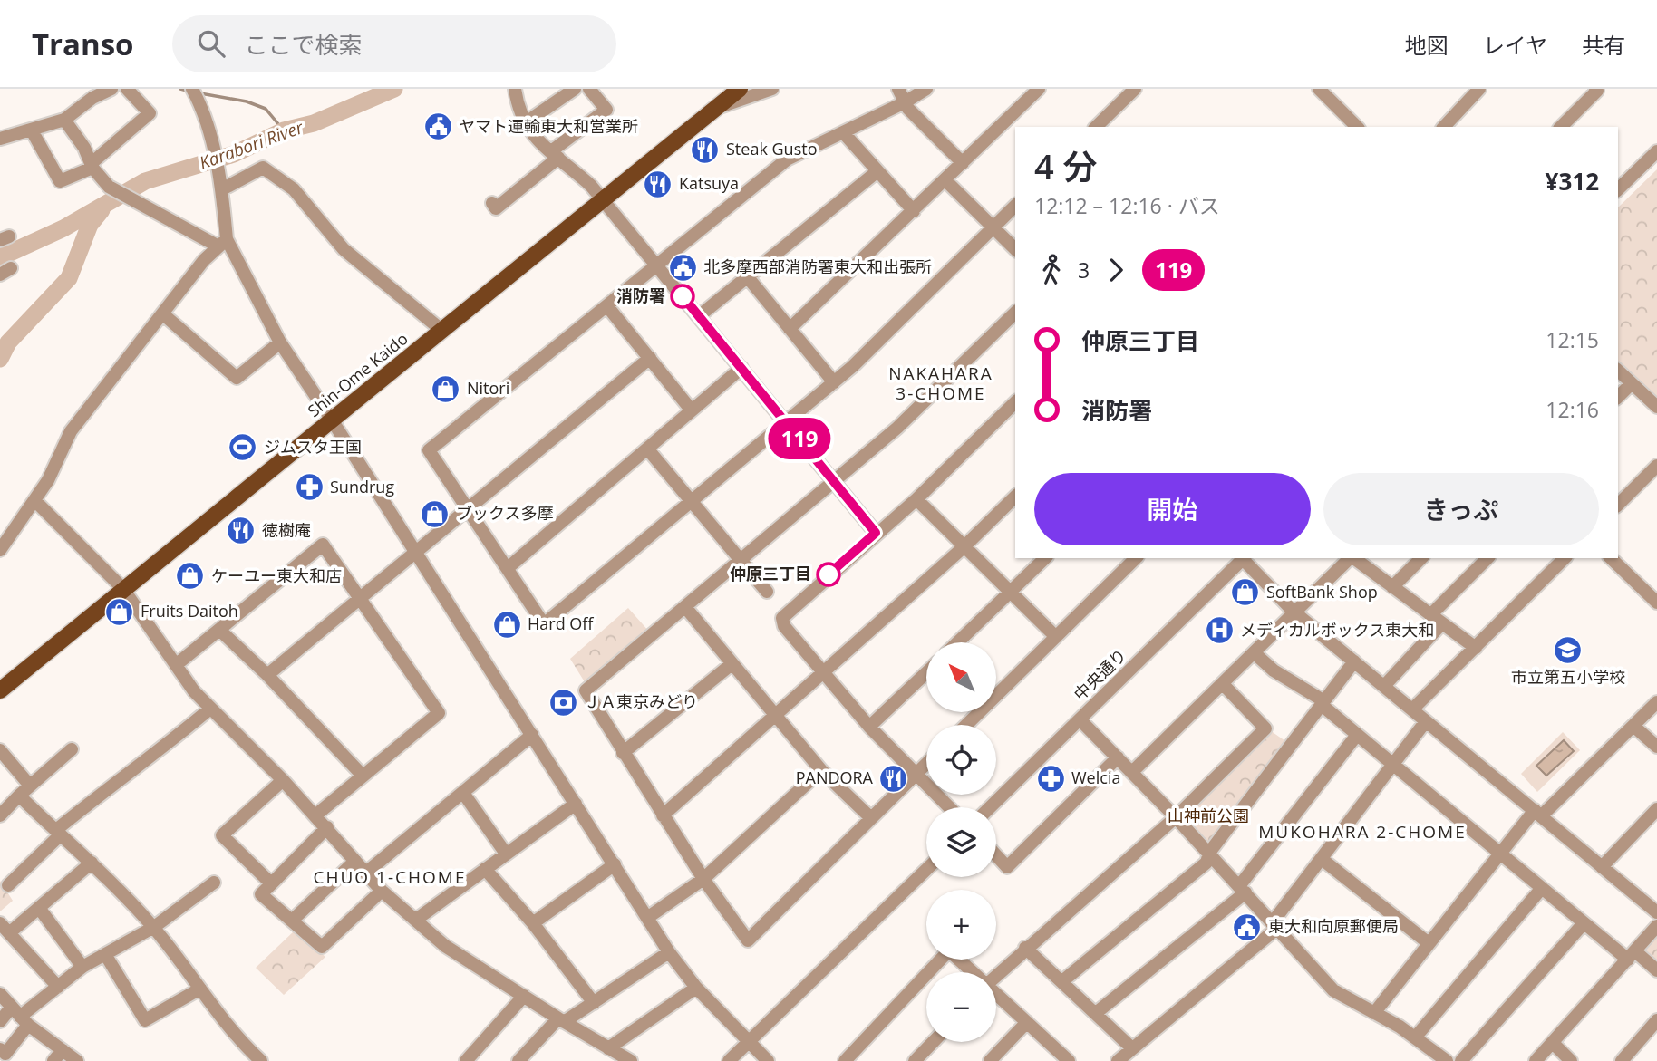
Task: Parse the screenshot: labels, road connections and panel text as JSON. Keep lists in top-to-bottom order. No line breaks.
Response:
{"streets":{"main road":["Shin-Ome Kaido"],"street":["中央通り"]},"districts":["NAKAHARA 3-CHOME","MUKOHARA 2-CHOME","CHUO 1-CHOME"],"water":["Karabori River"],"parks":["山神前公園"],"places":{"public building":["ヤマト運輸東大和営業所","北多摩西部消防署東大和出張所","東大和向原郵便局"],"restaurant":["Steak Gusto","Katsuya","徳樹庵","PANDORA"],"other":["消防署","仲原三丁目"],"shop":["Nitori","ブックス多摩","ケーユー東大和店","SoftBank Shop","Fruits Daitoh","Hard Off"],"sports":["ジムスタ王国"],"pharmacy":["Sundrug","Welcia"],"hospital":["メディカルボックス東大和"],"school or university":["市立第五小学校"],"bank":["ＪＡ東京みどり"]},"lines":["bus line 119"],"north":"top left","page":{"header":"Transo","search":"ここで検索","nav":["地図","レイヤ","共有"],"on_map":"119","heading":["4 分","12:12 – 12:16 · バス","¥312"],"legs":["3","119"],"list":[{"name":"仲原三丁目","value":"12:15"},{"name":"消防署","value":"12:16"}],"buttons":["開始","きっぷ"],"map_buttons":["+","−"]}}
